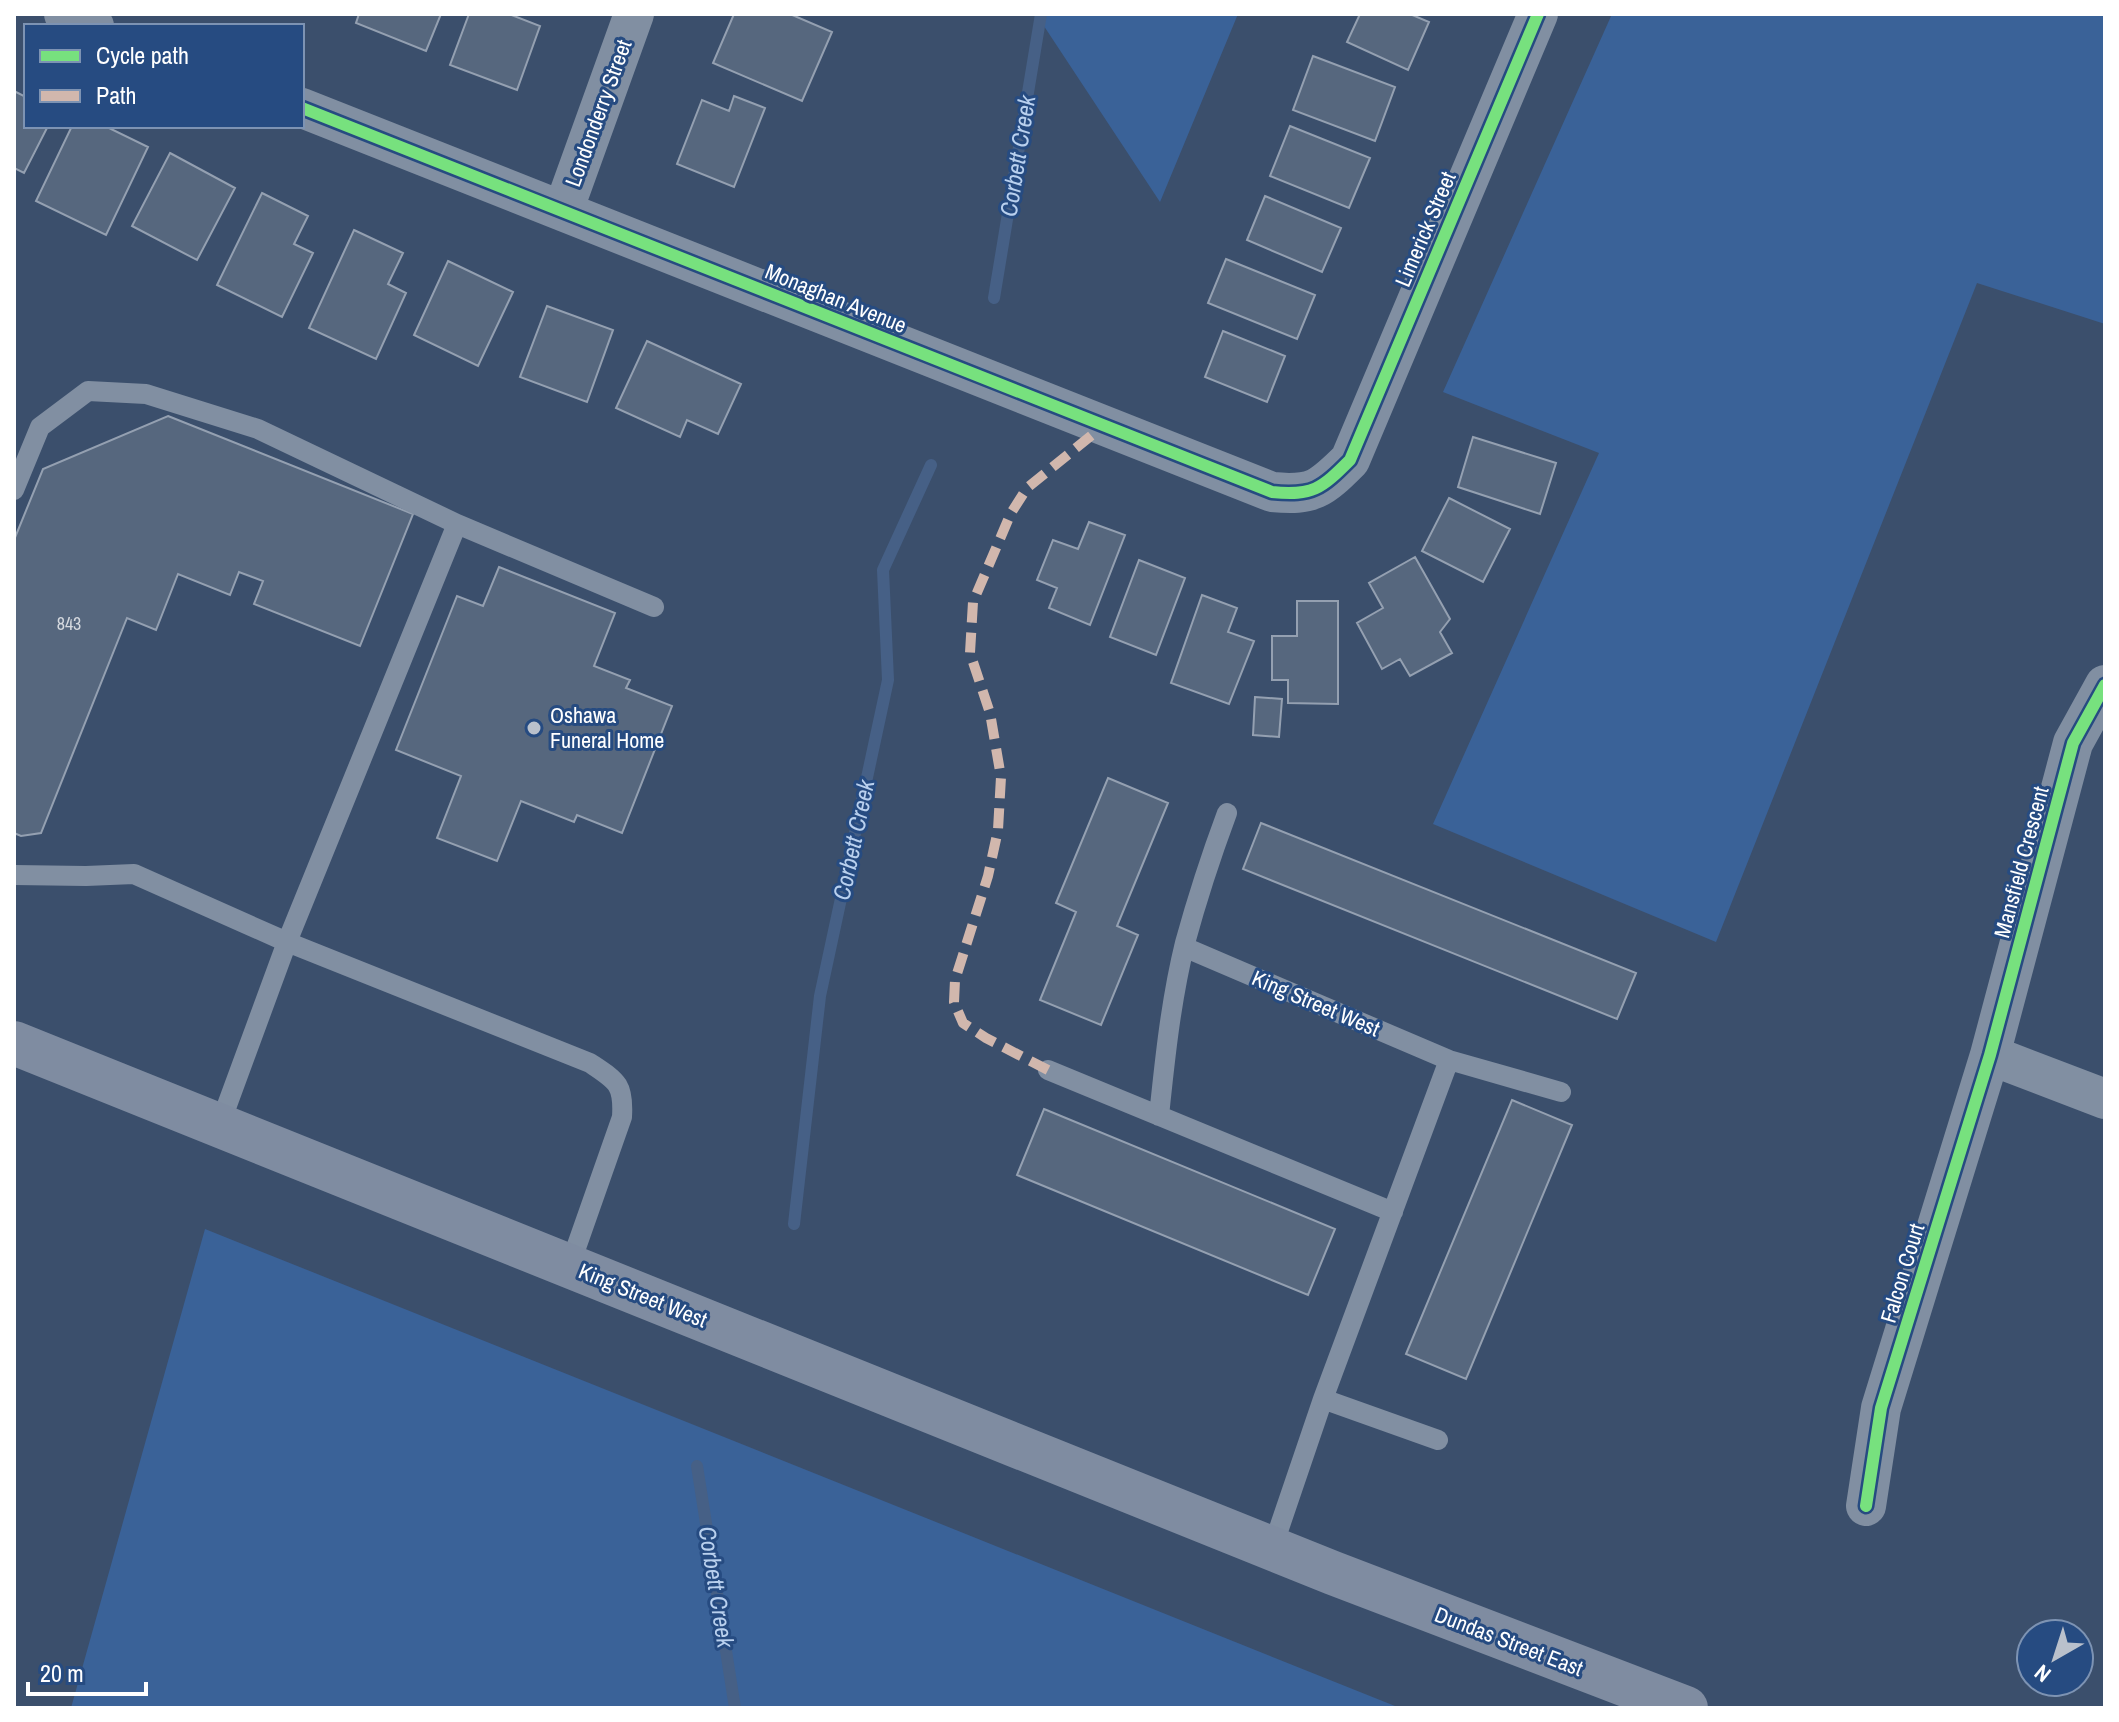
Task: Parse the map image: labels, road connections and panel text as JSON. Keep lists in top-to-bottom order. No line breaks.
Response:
{"streets":{"main road":["King Street West","Dundas Street East"],"street":["Londonderry Street","Limerick Street","Monaghan Avenue","Mansfield Crescent","Falcon Court"]},"crossings":[["Londonderry Street","Monaghan Avenue"],["Limerick Street","Monaghan Avenue"],["Mansfield Crescent","Falcon Court"],["King Street West","Dundas Street East"]],"water":["Corbett Creek"],"places":["Oshawa Funeral Home"],"house_numbers":["843"],"legend":["Cycle path","Path"],"scale_bar":"20 m","north":"bottom left"}
